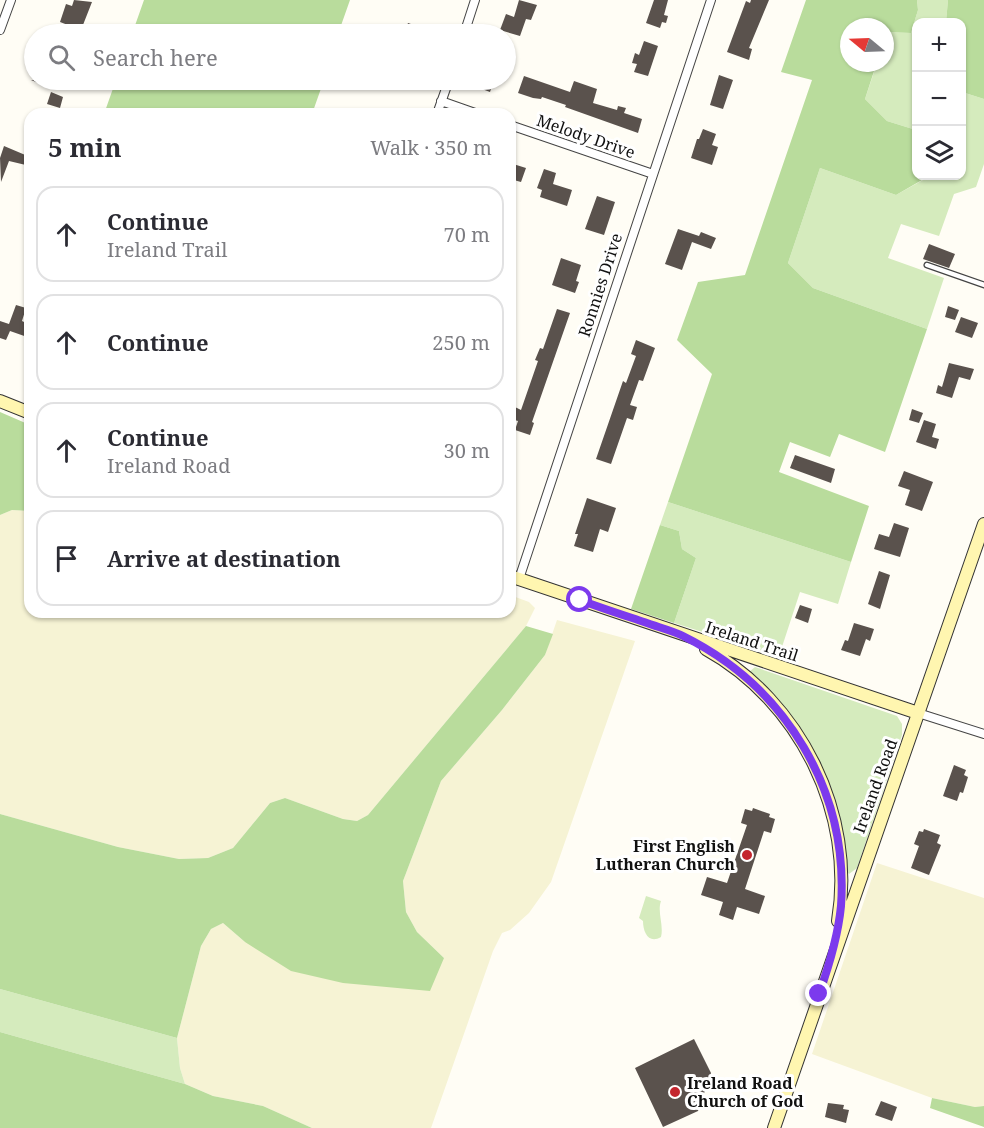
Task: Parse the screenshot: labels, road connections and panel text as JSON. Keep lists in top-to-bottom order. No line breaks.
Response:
{"streets":{"main road":["Ireland Trail","Ireland Road"],"street":["Melody Drive","Ronnies Drive"]},"crossings":[["Melody Drive","Ronnies Drive"],["Ireland Trail","Ireland Road"]],"places":["First English Lutheran Church","Ireland Road Church of God"],"north":"left","page":{"map_buttons":["+","−"],"search":"Search here","heading":["5 min","Walk · 350 m"],"list":[["Continue","Ireland Trail","70 m"],["Continue","250 m"],["Continue","Ireland Road","30 m"],"Arrive at destination"]}}
